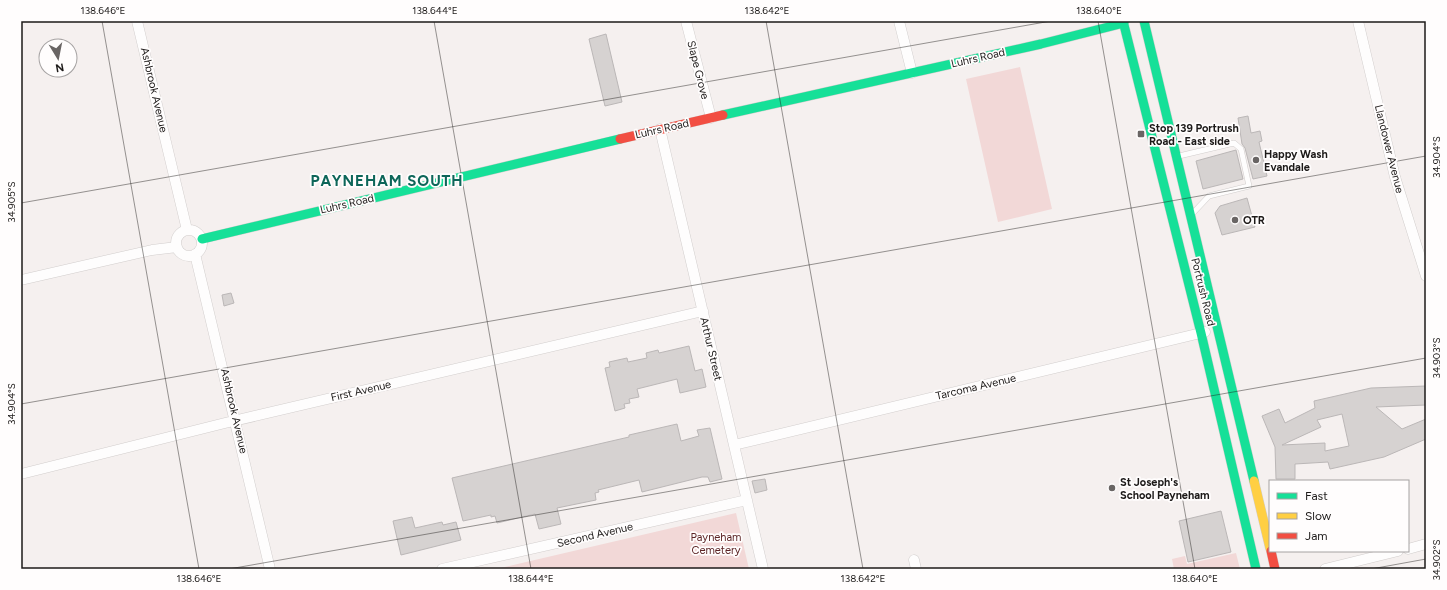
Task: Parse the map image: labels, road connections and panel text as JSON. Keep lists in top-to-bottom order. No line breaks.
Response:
{"streets":{"main road":["Luhrs Road","Portrush Road"],"street":["Slape Grove","Ashbrook Avenue","Llandower Avenue","Arthur Street","Tarcoma Avenue","First Avenue","Second Avenue"]},"crossings":[["Luhrs Road","Slape Grove"],["Luhrs Road","Ashbrook Avenue"],["Luhrs Road","Portrush Road"],["Luhrs Road","Arthur Street"],["Ashbrook Avenue","First Avenue"],["Portrush Road","Tarcoma Avenue"],["Arthur Street","Tarcoma Avenue"],["Arthur Street","First Avenue"],["Arthur Street","Second Avenue"]],"districts":["PAYNEHAM SOUTH"],"parks":["Payneham Cemetery"],"places":{"transit":["Stop 139 Portrush Road - East side"],"other":["Happy Wash Evandale","OTR","St Joseph's School Payneham"]},"legend":["Fast","Slow","Jam"],"north":"bottom","coordinates":["138.646°E","138.644°E","138.642°E","138.640°E","34.904°S","34.905°S","34.903°S","34.902°S"]}
